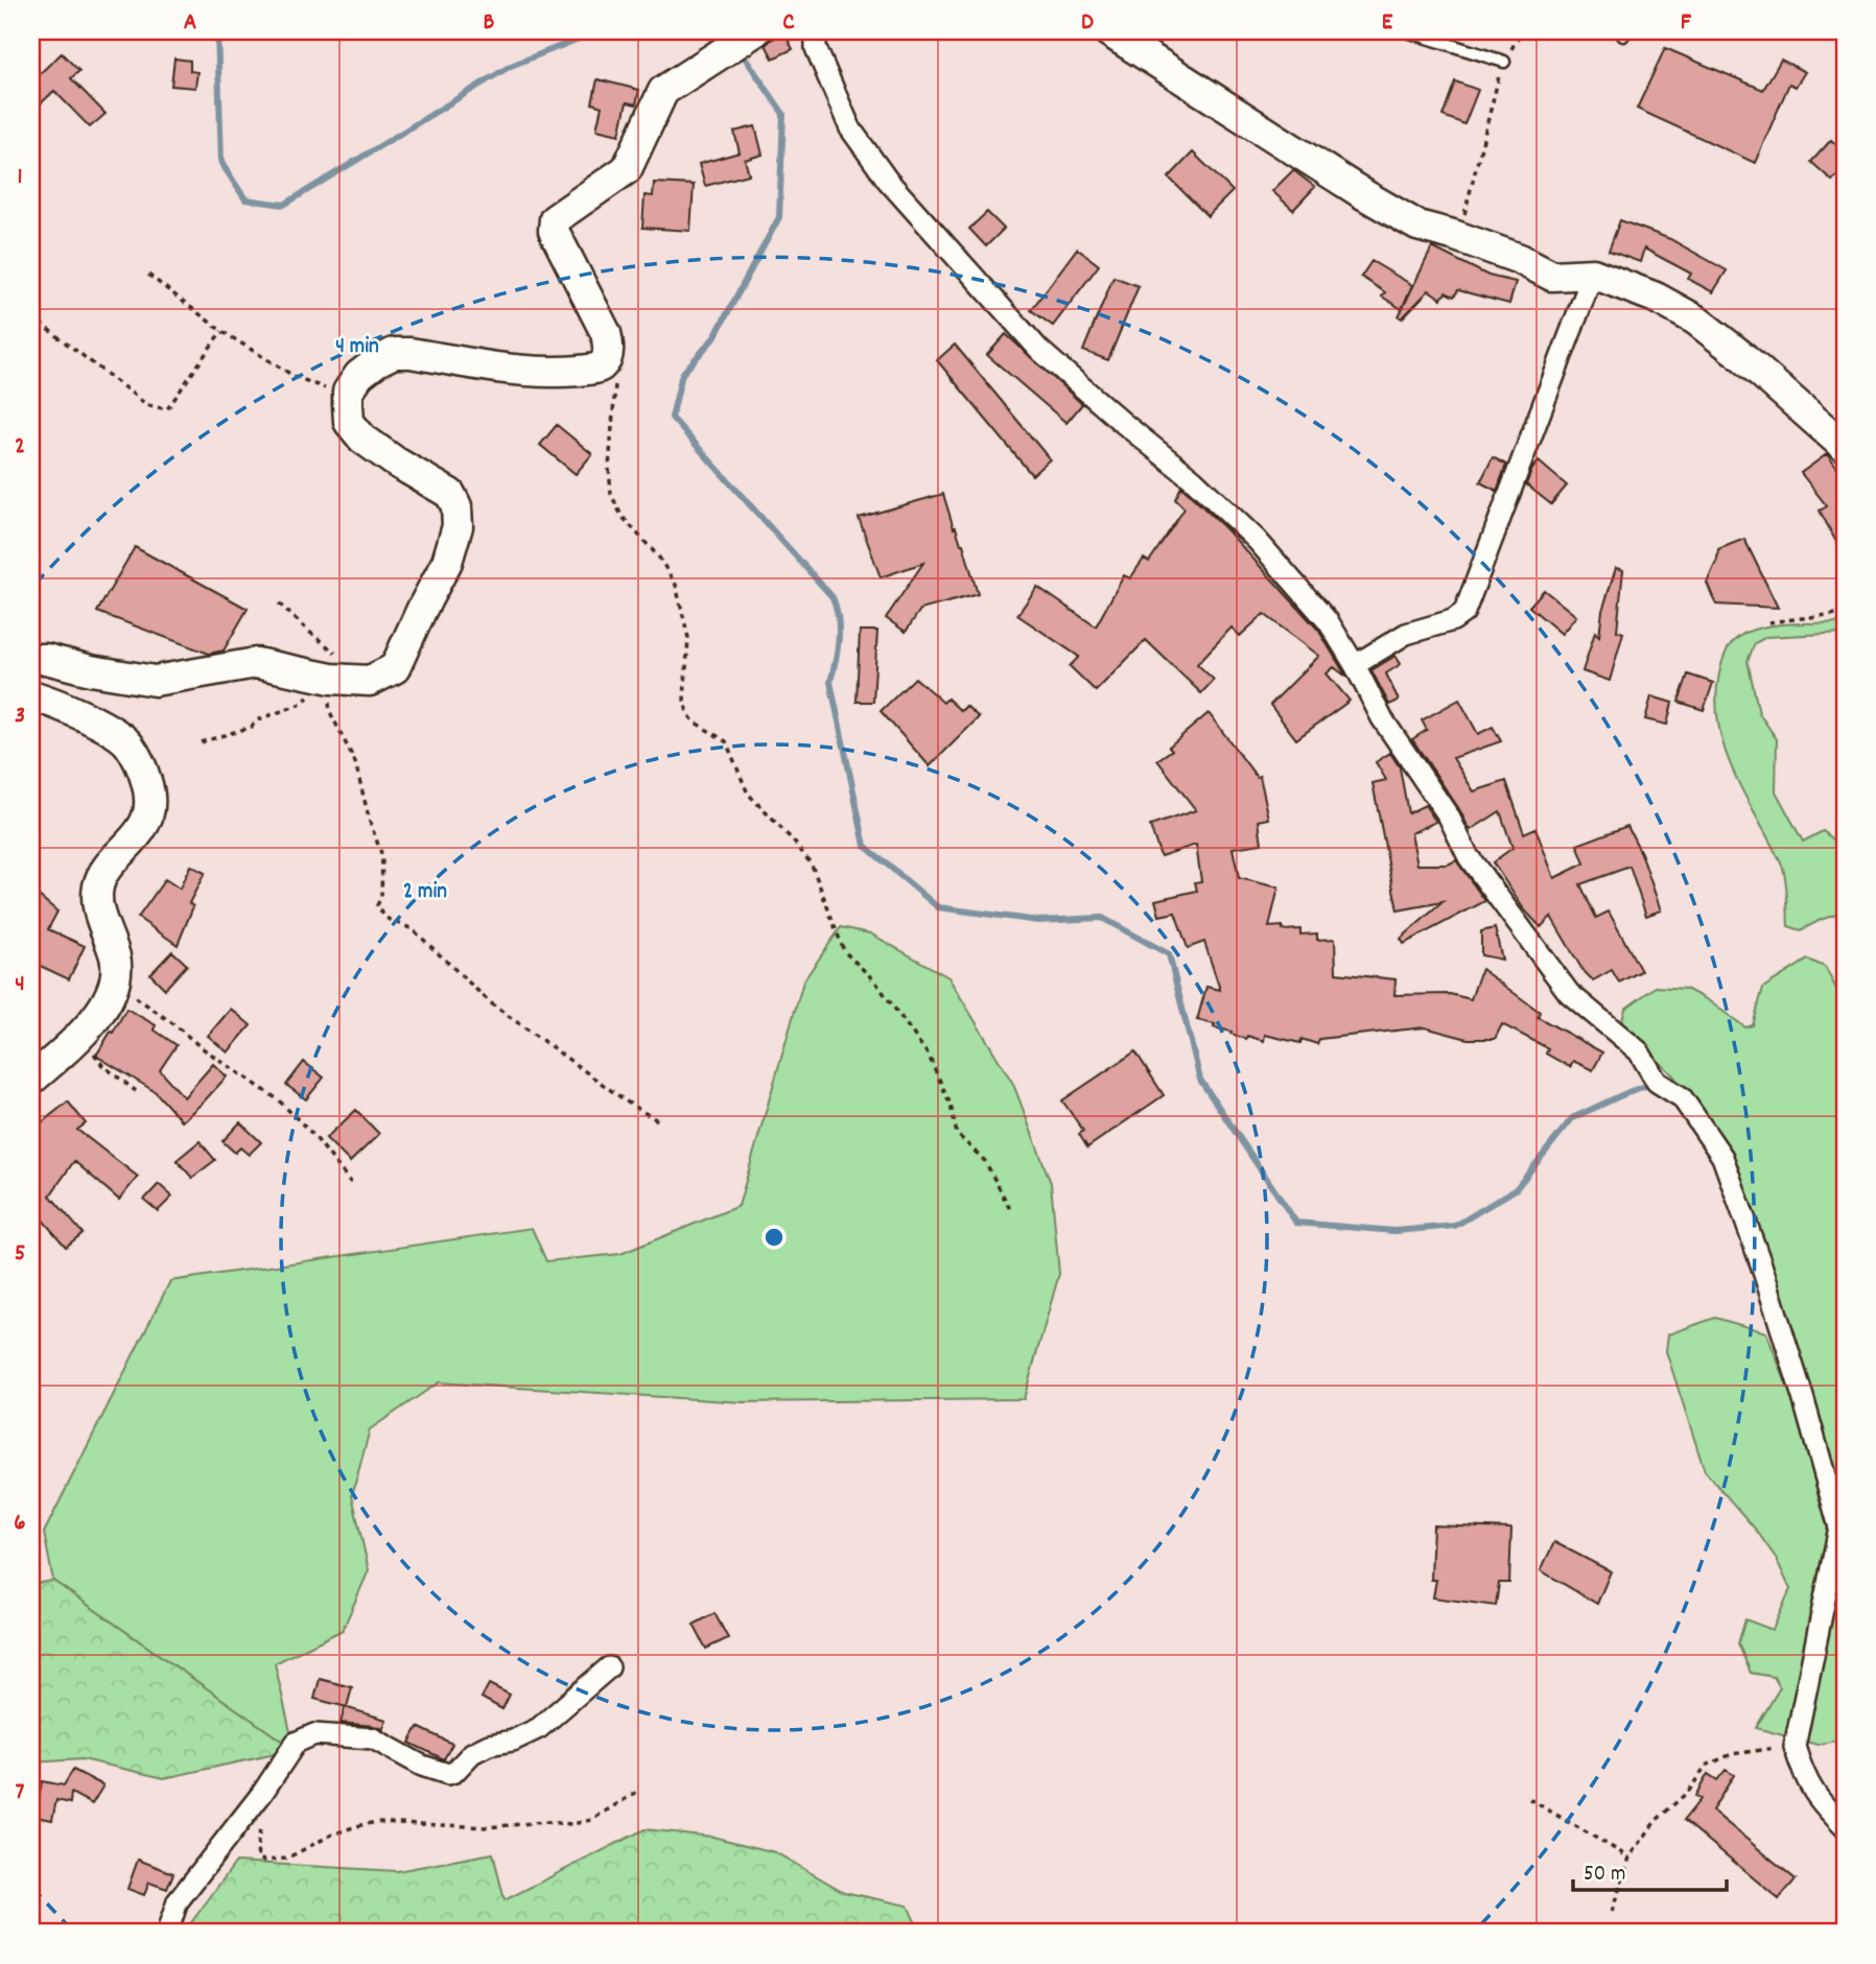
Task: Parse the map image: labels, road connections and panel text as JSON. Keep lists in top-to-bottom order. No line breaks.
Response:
{"scale_bar":"50 m","grid":{"columns":["A","B","C","D","E","F"],"rows":["1","2","3","4","5","6","7"]},"rings":["4 min","2 min"]}
